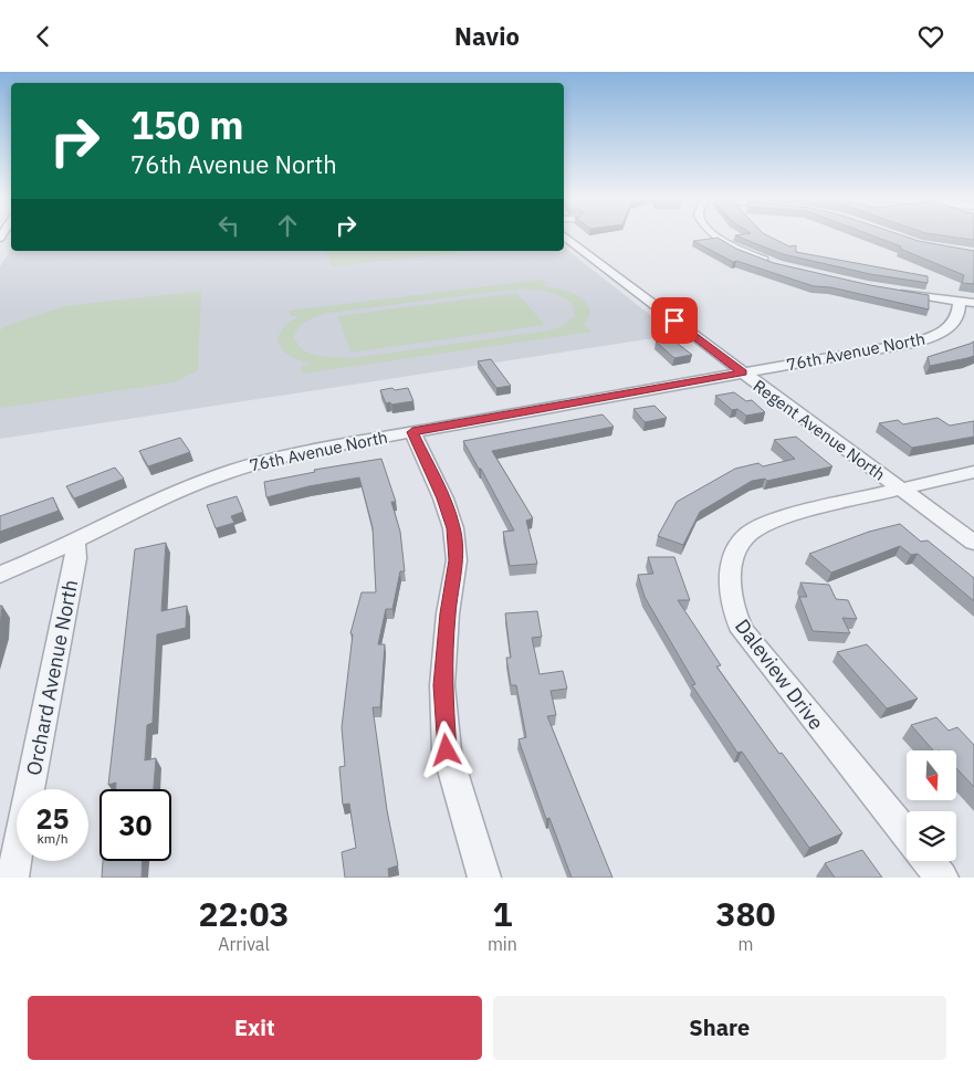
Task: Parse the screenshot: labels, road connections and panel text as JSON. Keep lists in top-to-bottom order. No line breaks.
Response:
{"streets":{"street":["76th Avenue North","Regent Avenue North","Daleview Drive","Orchard Avenue North"]},"crossings":[["76th Avenue North","Regent Avenue North"],["76th Avenue North","Orchard Avenue North"],["Regent Avenue North","Daleview Drive"]],"north":"bottom","page":{"header":"Navio","turn":["150 m","76th Avenue North"],"speed":"25 km/h","limit":"30","eta":["22:03","Arrival","1","min","380","m"],"buttons":["Exit","Share"]}}
